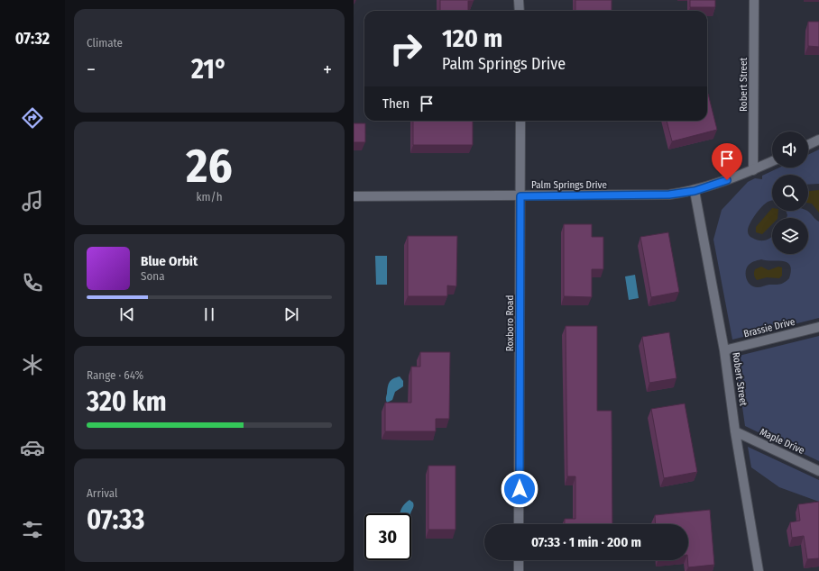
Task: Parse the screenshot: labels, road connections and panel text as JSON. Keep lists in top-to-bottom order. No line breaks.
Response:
{"streets":{"street":["Robert Street","Palm Springs Drive","Roxboro Road","Brassie Drive","Maple Drive"]},"crossings":[["Robert Street","Palm Springs Drive"],["Robert Street","Brassie Drive"],["Robert Street","Maple Drive"],["Palm Springs Drive","Roxboro Road"]],"page":{"tabs":"07:32","tile":["Climate",["26","km/h"],["Range · 64%","320 km"],["Arrival","07:33"]],"turn":["120 m","Palm Springs Drive"],"heat":["−","21°","+"],"then":"Then","song":["Blue Orbit","Sona"],"limit":"30","trip":"07:33 · 1 min · 200 m"}}
